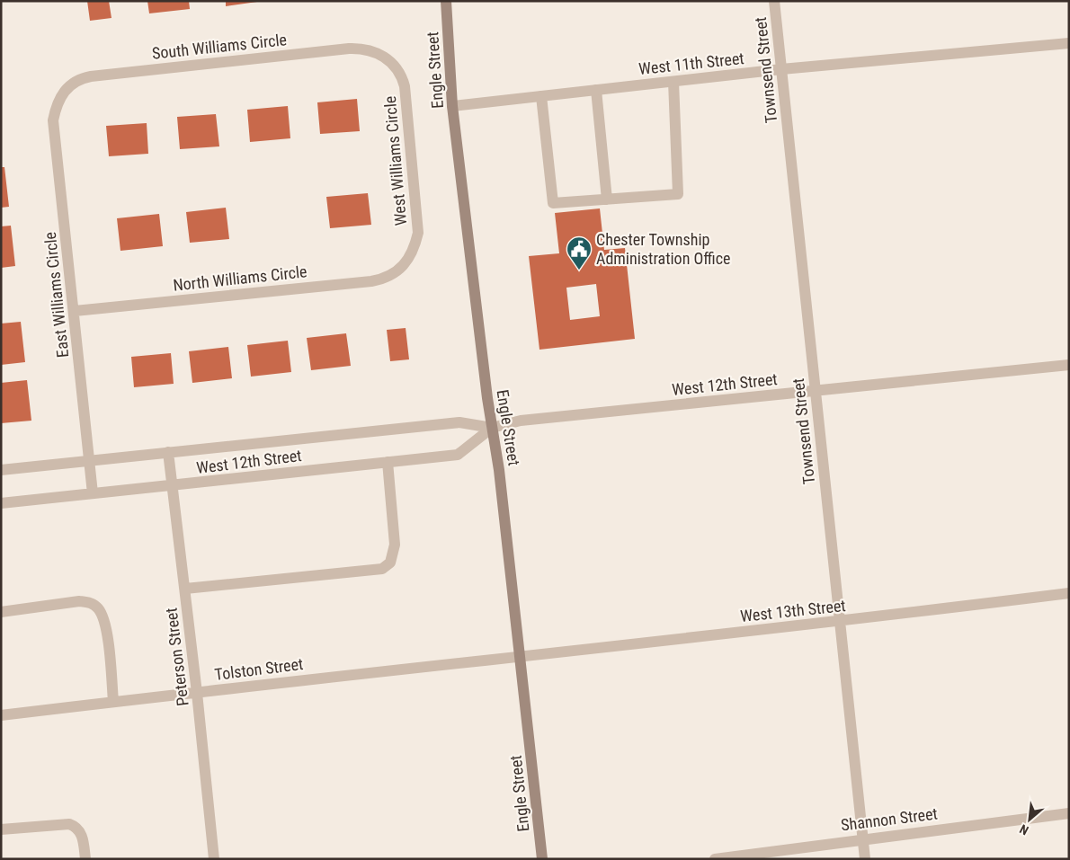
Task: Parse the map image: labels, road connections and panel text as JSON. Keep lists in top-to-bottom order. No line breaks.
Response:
{"streets":{"main road":["Engle Street"],"street":["South Williams Circle","West 11th Street","Townsend Street","West Williams Circle","North Williams Circle","East Williams Circle","West 12th Street","West 13th Street","Peterson Street","Tolston Street","Shannon Street"]},"crossings":[["South Williams Circle","West Williams Circle"],["South Williams Circle","East Williams Circle"],["West 11th Street","Engle Street"],["West 11th Street","Townsend Street"],["Engle Street","West 12th Street"],["Engle Street","West 13th Street"],["Engle Street","Tolston Street"],["Townsend Street","West 12th Street"],["Townsend Street","West 13th Street"],["Townsend Street","Shannon Street"],["West Williams Circle","North Williams Circle"],["North Williams Circle","East Williams Circle"],["East Williams Circle","West 12th Street"],["West 12th Street","Peterson Street"],["West 13th Street","Tolston Street"],["Peterson Street","Tolston Street"]],"places":{"public building":["Chester Township Administration Office"]},"north":"bottom left"}
